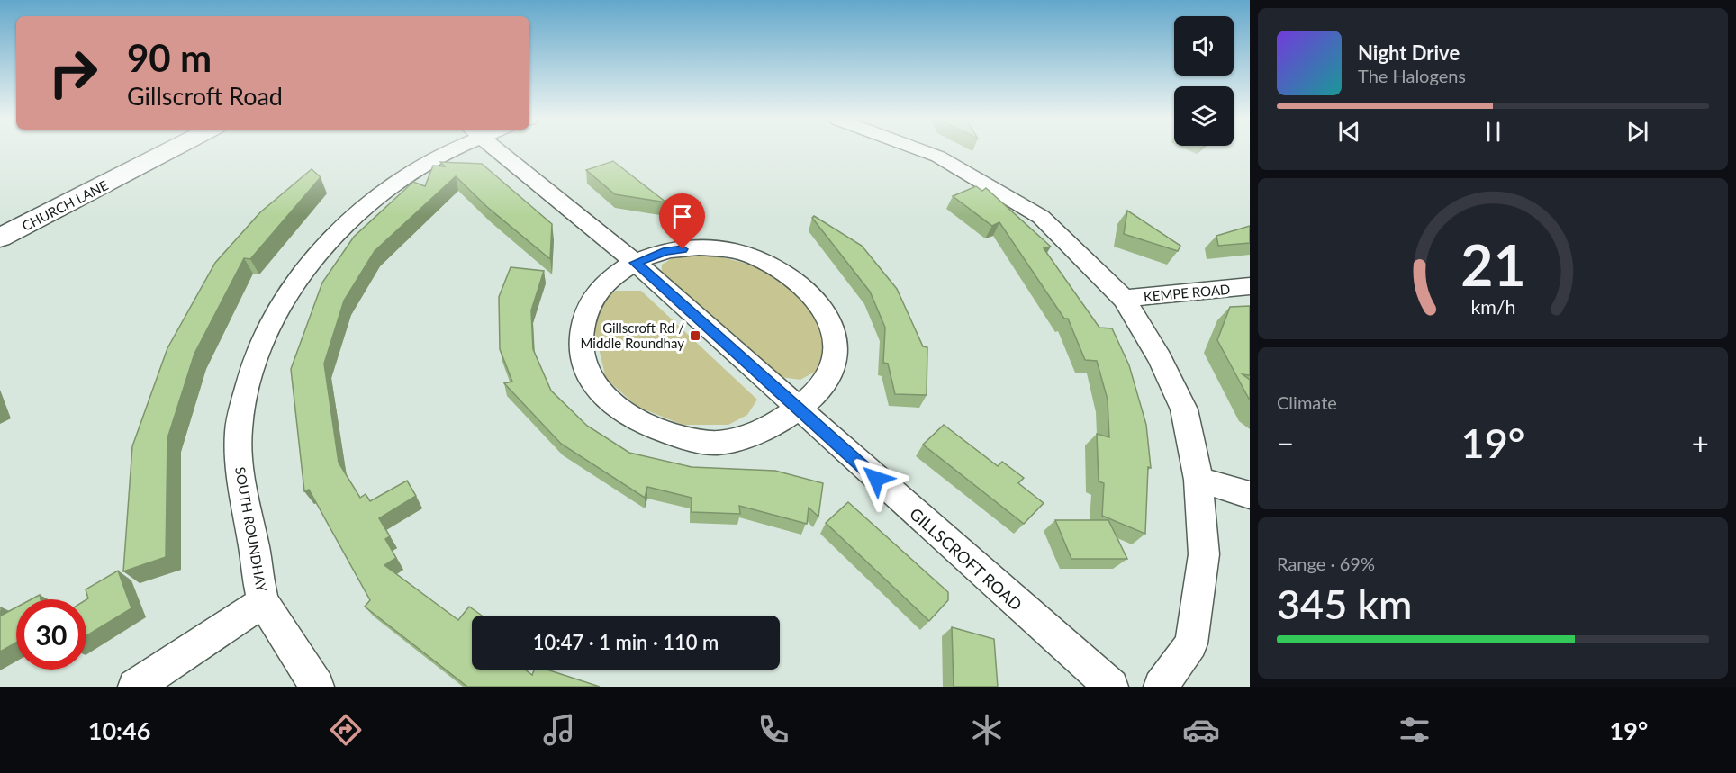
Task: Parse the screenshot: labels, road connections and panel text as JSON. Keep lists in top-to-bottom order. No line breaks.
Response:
{"streets":{"street":["CHURCH LANE","KEMPE ROAD","SOUTH ROUNDHAY","GILLSCROFT ROAD"]},"places":{"transit":["Gillscroft Rd / Middle Roundhay"]},"page":{"turn":["90 m","Gillscroft Road"],"song":["Night Drive","The Halogens"],"tile":["Climate",["Range · 69%","345 km"]],"heat":["−","19°","+"],"limit":"30","trip":"10:47 · 1 min · 110 m","tabs":["10:46","19°"],"gauge":["21","km/h"]}}
